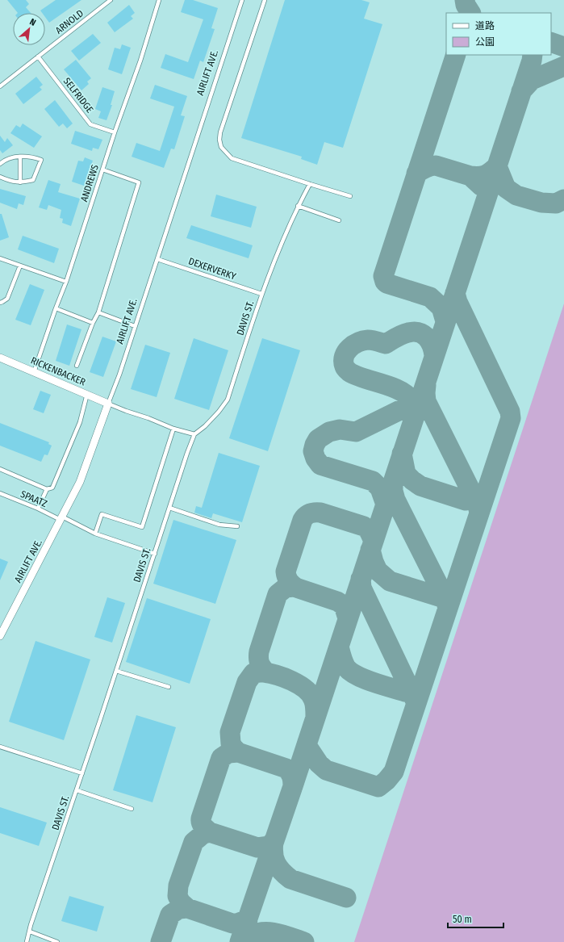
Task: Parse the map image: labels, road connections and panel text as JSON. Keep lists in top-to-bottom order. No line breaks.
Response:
{"streets":{"street":["AIRLIFT AVE.","RICKENBACKER"],"lane":["ARNOLD","SELFRIDGE","ANDREWS","DEXERVERKY","DAVIS ST.","SPAATZ"]},"crossings":[["ARNOLD","SELFRIDGE"],["AIRLIFT AVE.","DEXERVERKY"],["AIRLIFT AVE.","RICKENBACKER"],["AIRLIFT AVE.","SPAATZ"],["SELFRIDGE","ANDREWS"],["ANDREWS","RICKENBACKER"],["DEXERVERKY","DAVIS ST."],["DAVIS ST.","SPAATZ"]],"legend":["道路","公園"],"scale_bar":"50 m","north":"top right"}
